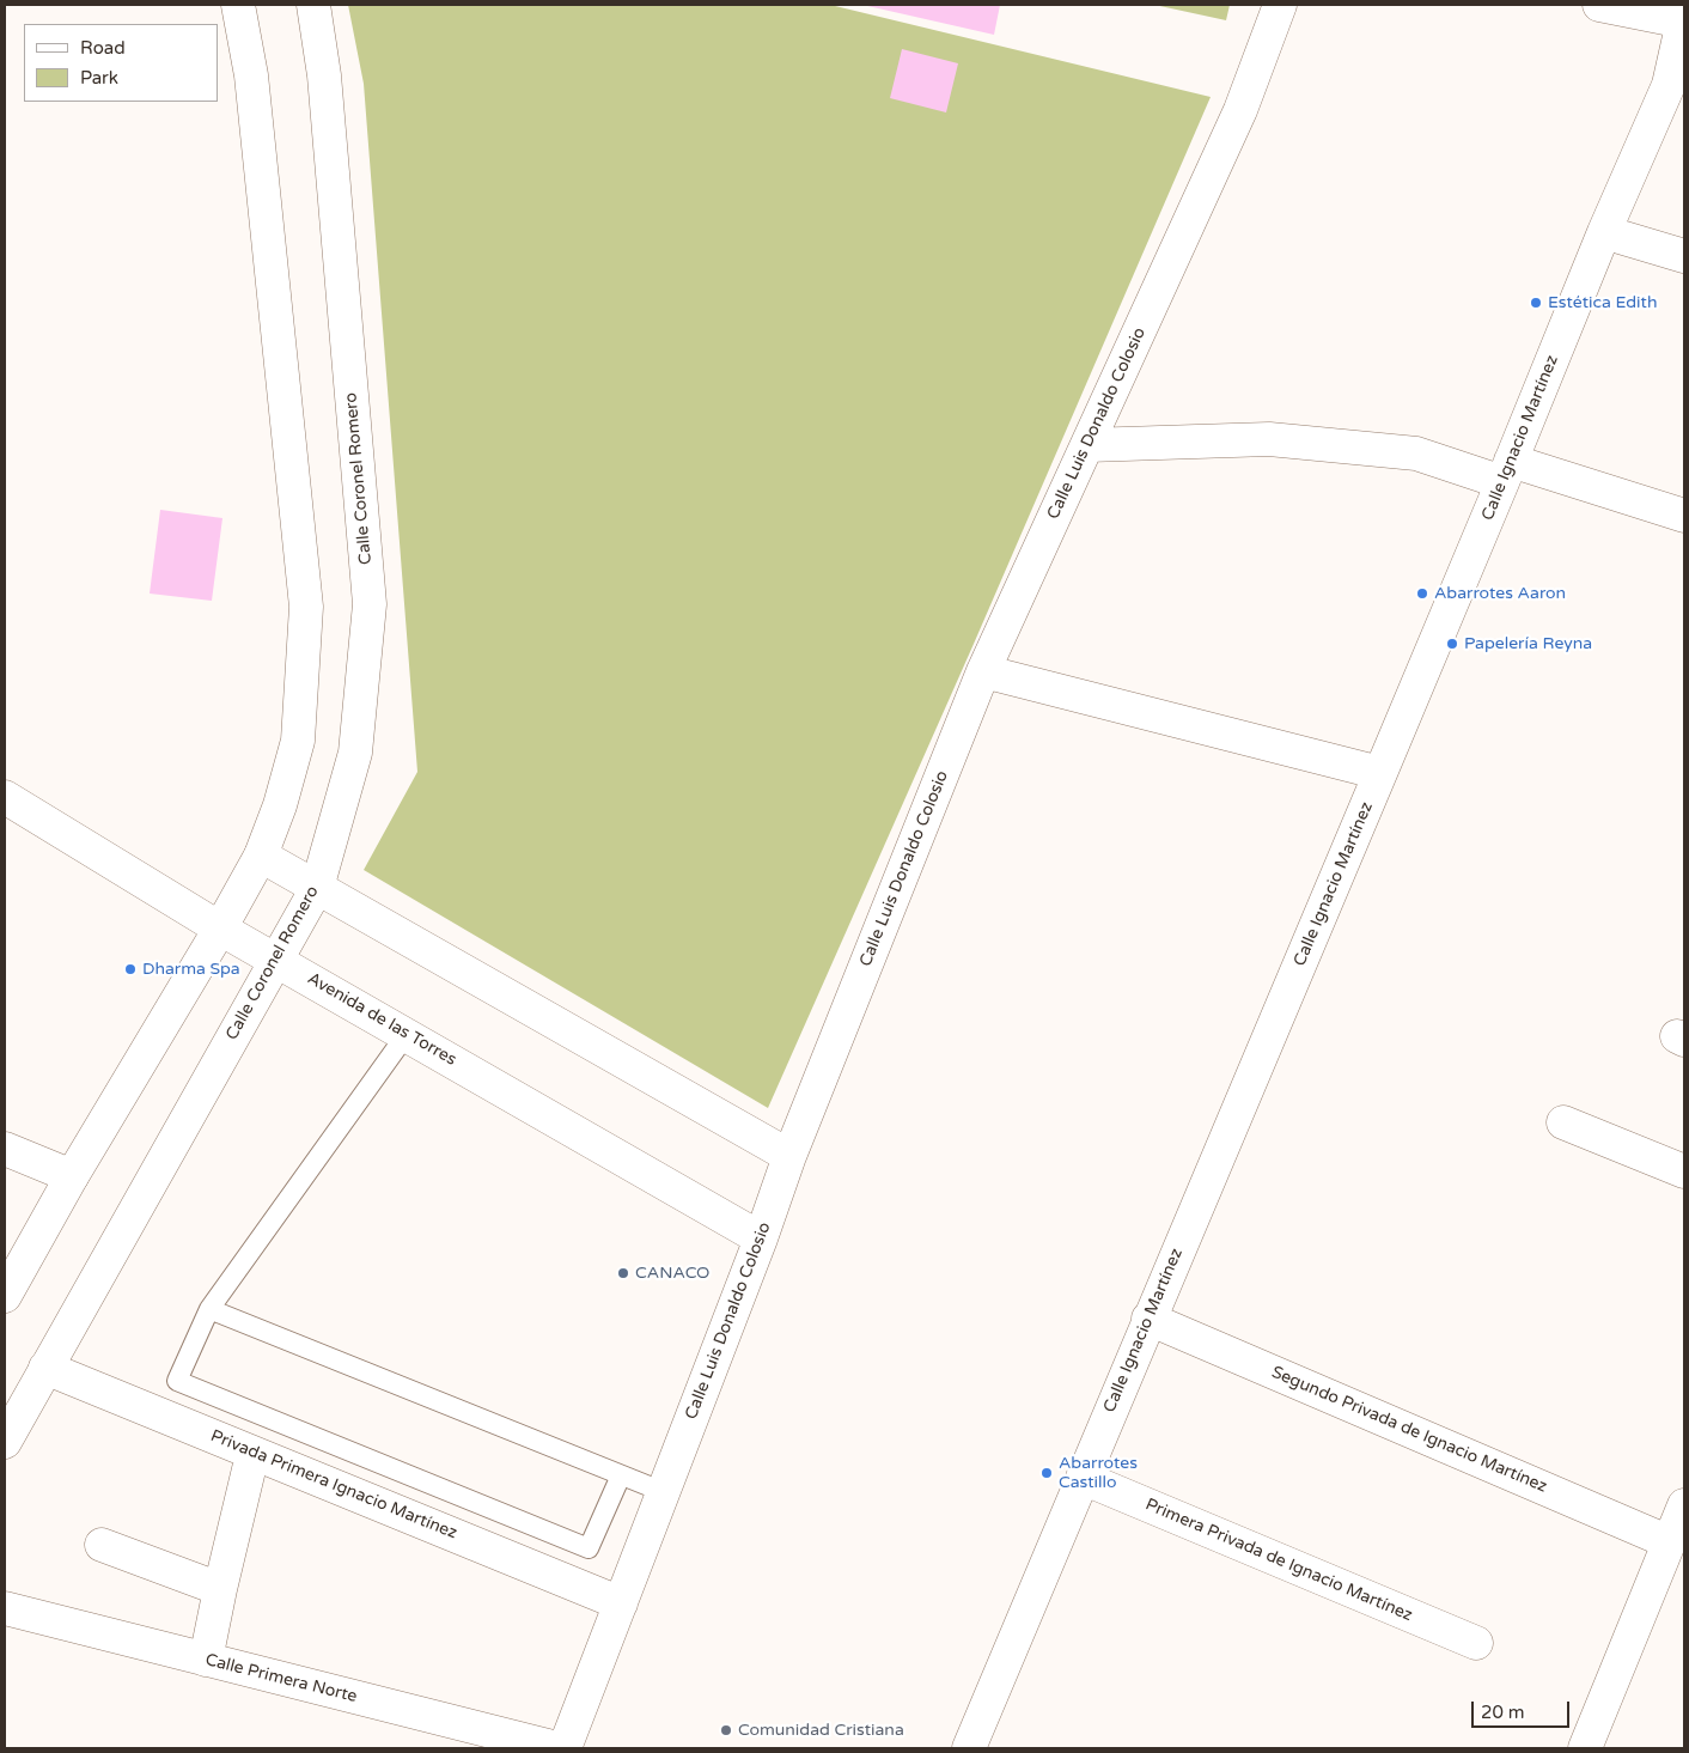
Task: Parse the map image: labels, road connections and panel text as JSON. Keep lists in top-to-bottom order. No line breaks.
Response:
{"streets":{"street":["Calle Luis Donaldo Colosio","Calle Ignacio Martínez","Calle Coronel Romero","Avenida de las Torres","Segundo Privada de Ignacio Martínez","Privada Primera Ignacio Martínez","Primera Privada de Ignacio Martínez","Calle Primera Norte"]},"crossings":[["Calle Luis Donaldo Colosio","Avenida de las Torres"],["Calle Luis Donaldo Colosio","Privada Primera Ignacio Martínez"],["Calle Ignacio Martínez","Segundo Privada de Ignacio Martínez"],["Calle Ignacio Martínez","Primera Privada de Ignacio Martínez"],["Calle Coronel Romero","Avenida de las Torres"],["Calle Coronel Romero","Privada Primera Ignacio Martínez"]],"places":["Estética Edith","Abarrotes Aaron","Papelería Reyna","Dharma Spa","CANACO","Abarrotes Castillo","Comunidad Cristiana"],"legend":["Road","Park"],"scale_bar":"20 m"}
